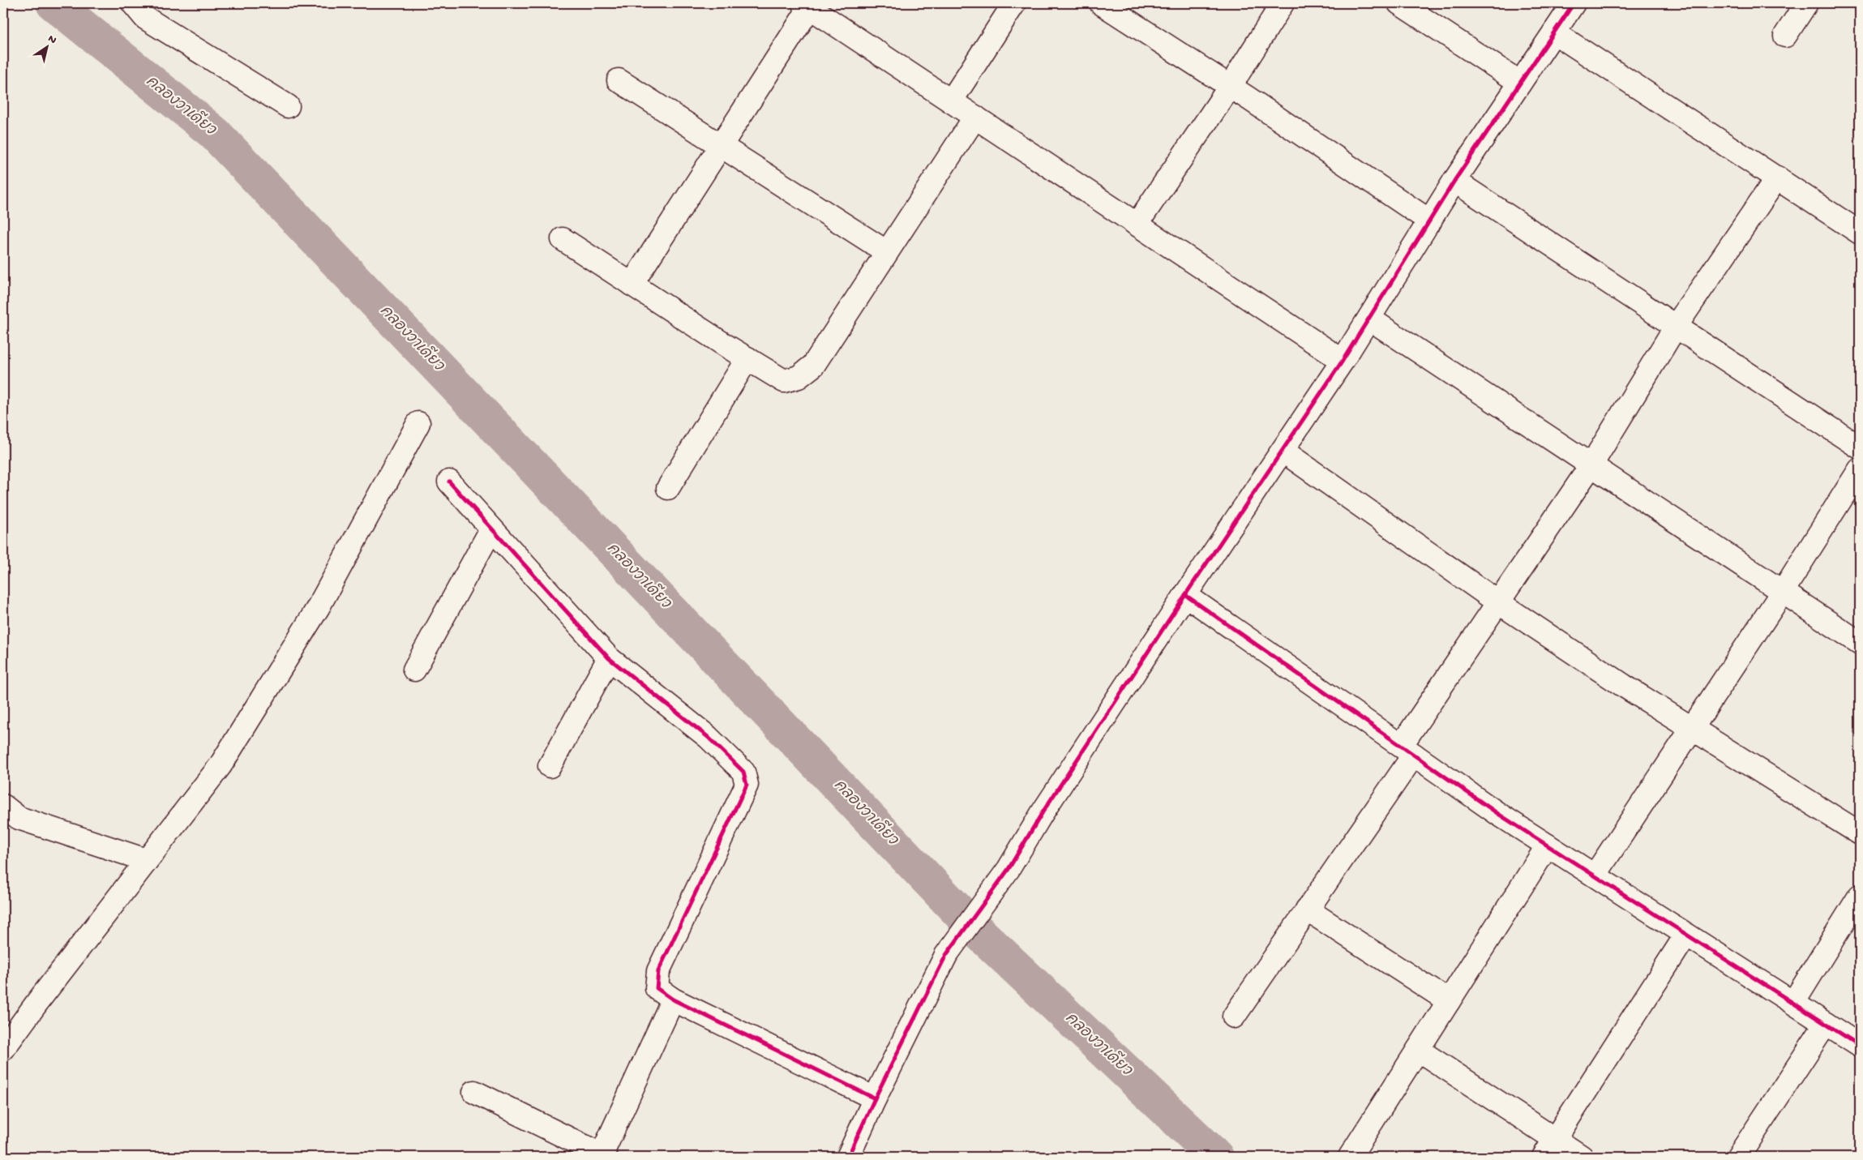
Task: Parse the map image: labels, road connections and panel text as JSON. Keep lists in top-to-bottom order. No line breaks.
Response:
{"water":["คลองวาเดียว"],"north":"top right"}
